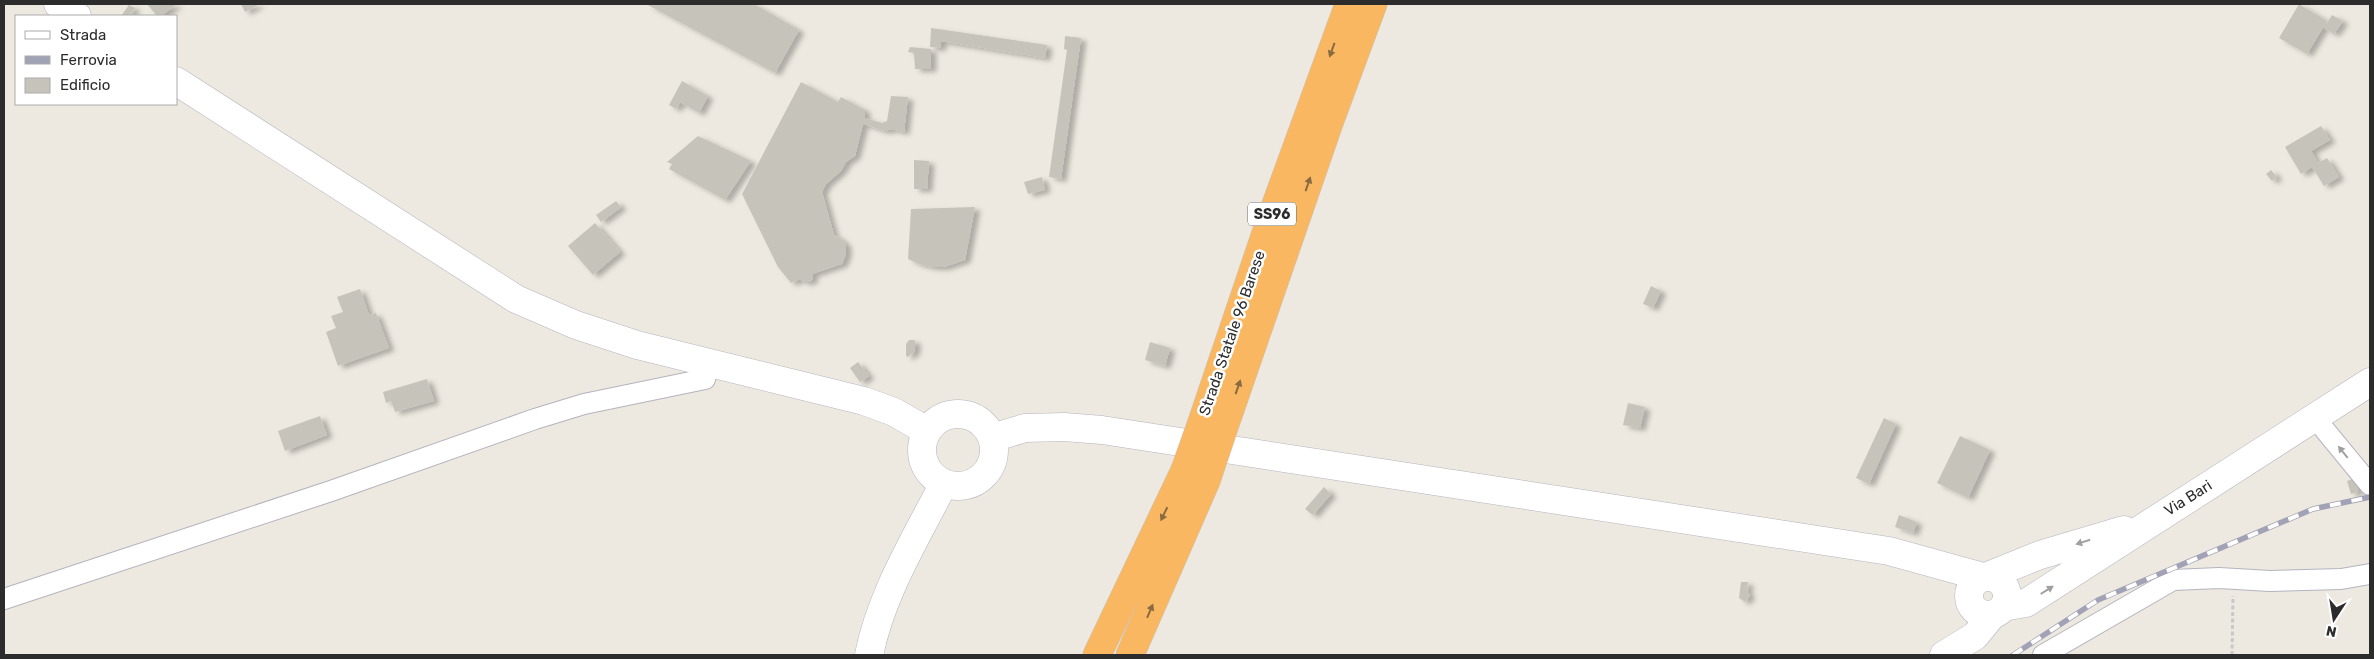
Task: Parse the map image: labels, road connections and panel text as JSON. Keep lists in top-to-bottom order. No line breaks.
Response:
{"streets":{"highway":["SS96","Strada Statale 96 Barese"],"main road":["Via Bari"]},"legend":["Strada","Ferrovia","Edificio"],"north":"bottom"}
